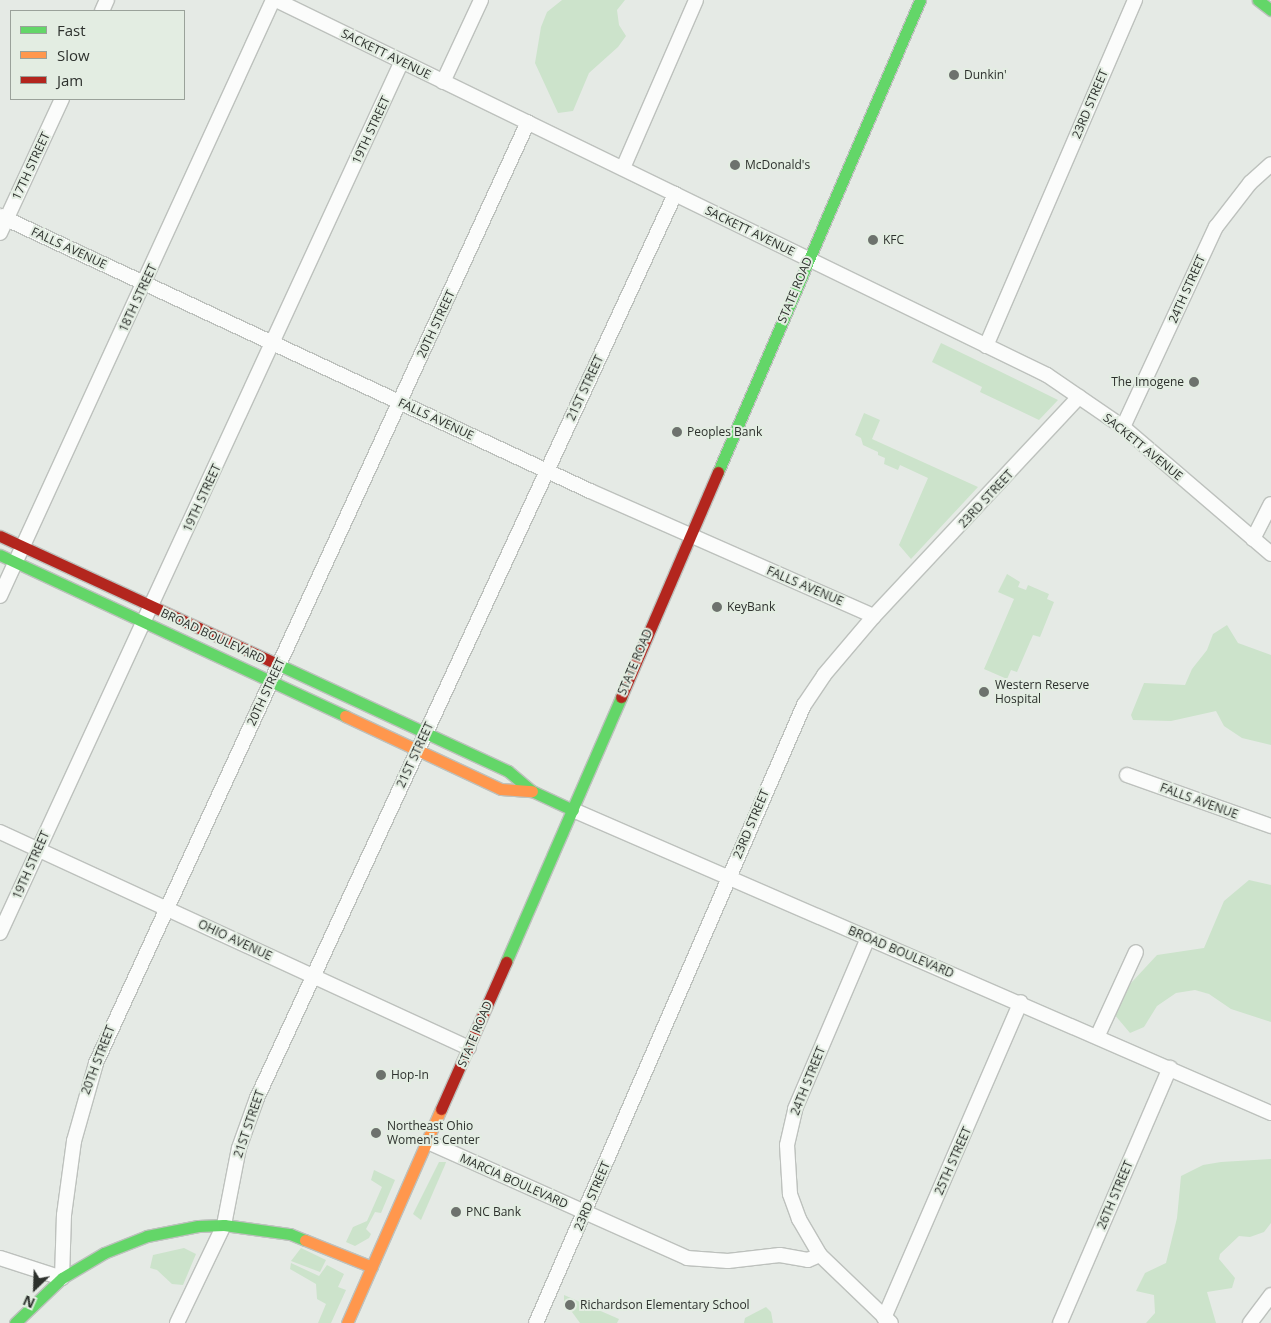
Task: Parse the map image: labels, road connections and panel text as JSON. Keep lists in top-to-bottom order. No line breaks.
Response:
{"streets":{"main road":["STATE ROAD","BROAD BOULEVARD"],"street":["SACKETT AVENUE","23RD STREET","19TH STREET","17TH STREET","FALLS AVENUE","24TH STREET","18TH STREET","20TH STREET","21ST STREET","OHIO AVENUE","25TH STREET","MARCIA BOULEVARD","26TH STREET"]},"crossings":[["SACKETT AVENUE","23RD STREET"],["SACKETT AVENUE","19TH STREET"],["SACKETT AVENUE","24TH STREET"],["SACKETT AVENUE","STATE ROAD"],["SACKETT AVENUE","18TH STREET"],["SACKETT AVENUE","20TH STREET"],["SACKETT AVENUE","21ST STREET"],["23RD STREET","FALLS AVENUE"],["23RD STREET","BROAD BOULEVARD"],["23RD STREET","MARCIA BOULEVARD"],["19TH STREET","FALLS AVENUE"],["19TH STREET","BROAD BOULEVARD"],["19TH STREET","OHIO AVENUE"],["17TH STREET","FALLS AVENUE"],["FALLS AVENUE","STATE ROAD"],["FALLS AVENUE","18TH STREET"],["FALLS AVENUE","20TH STREET"],["FALLS AVENUE","21ST STREET"],["24TH STREET","BROAD BOULEVARD"],["24TH STREET","MARCIA BOULEVARD"],["STATE ROAD","BROAD BOULEVARD"],["STATE ROAD","OHIO AVENUE"],["STATE ROAD","MARCIA BOULEVARD"],["18TH STREET","BROAD BOULEVARD"],["20TH STREET","BROAD BOULEVARD"],["20TH STREET","OHIO AVENUE"],["21ST STREET","BROAD BOULEVARD"],["21ST STREET","OHIO AVENUE"],["BROAD BOULEVARD","25TH STREET"],["BROAD BOULEVARD","26TH STREET"]],"places":["Dunkin'","McDonald's","KFC","The Imogene","Peoples Bank","KeyBank","Western Reserve Hospital","Hop-In","Northeast Ohio Women's Center","PNC Bank","Richardson Elementary School"],"legend":["Fast","Slow","Jam"],"north":"bottom left"}
